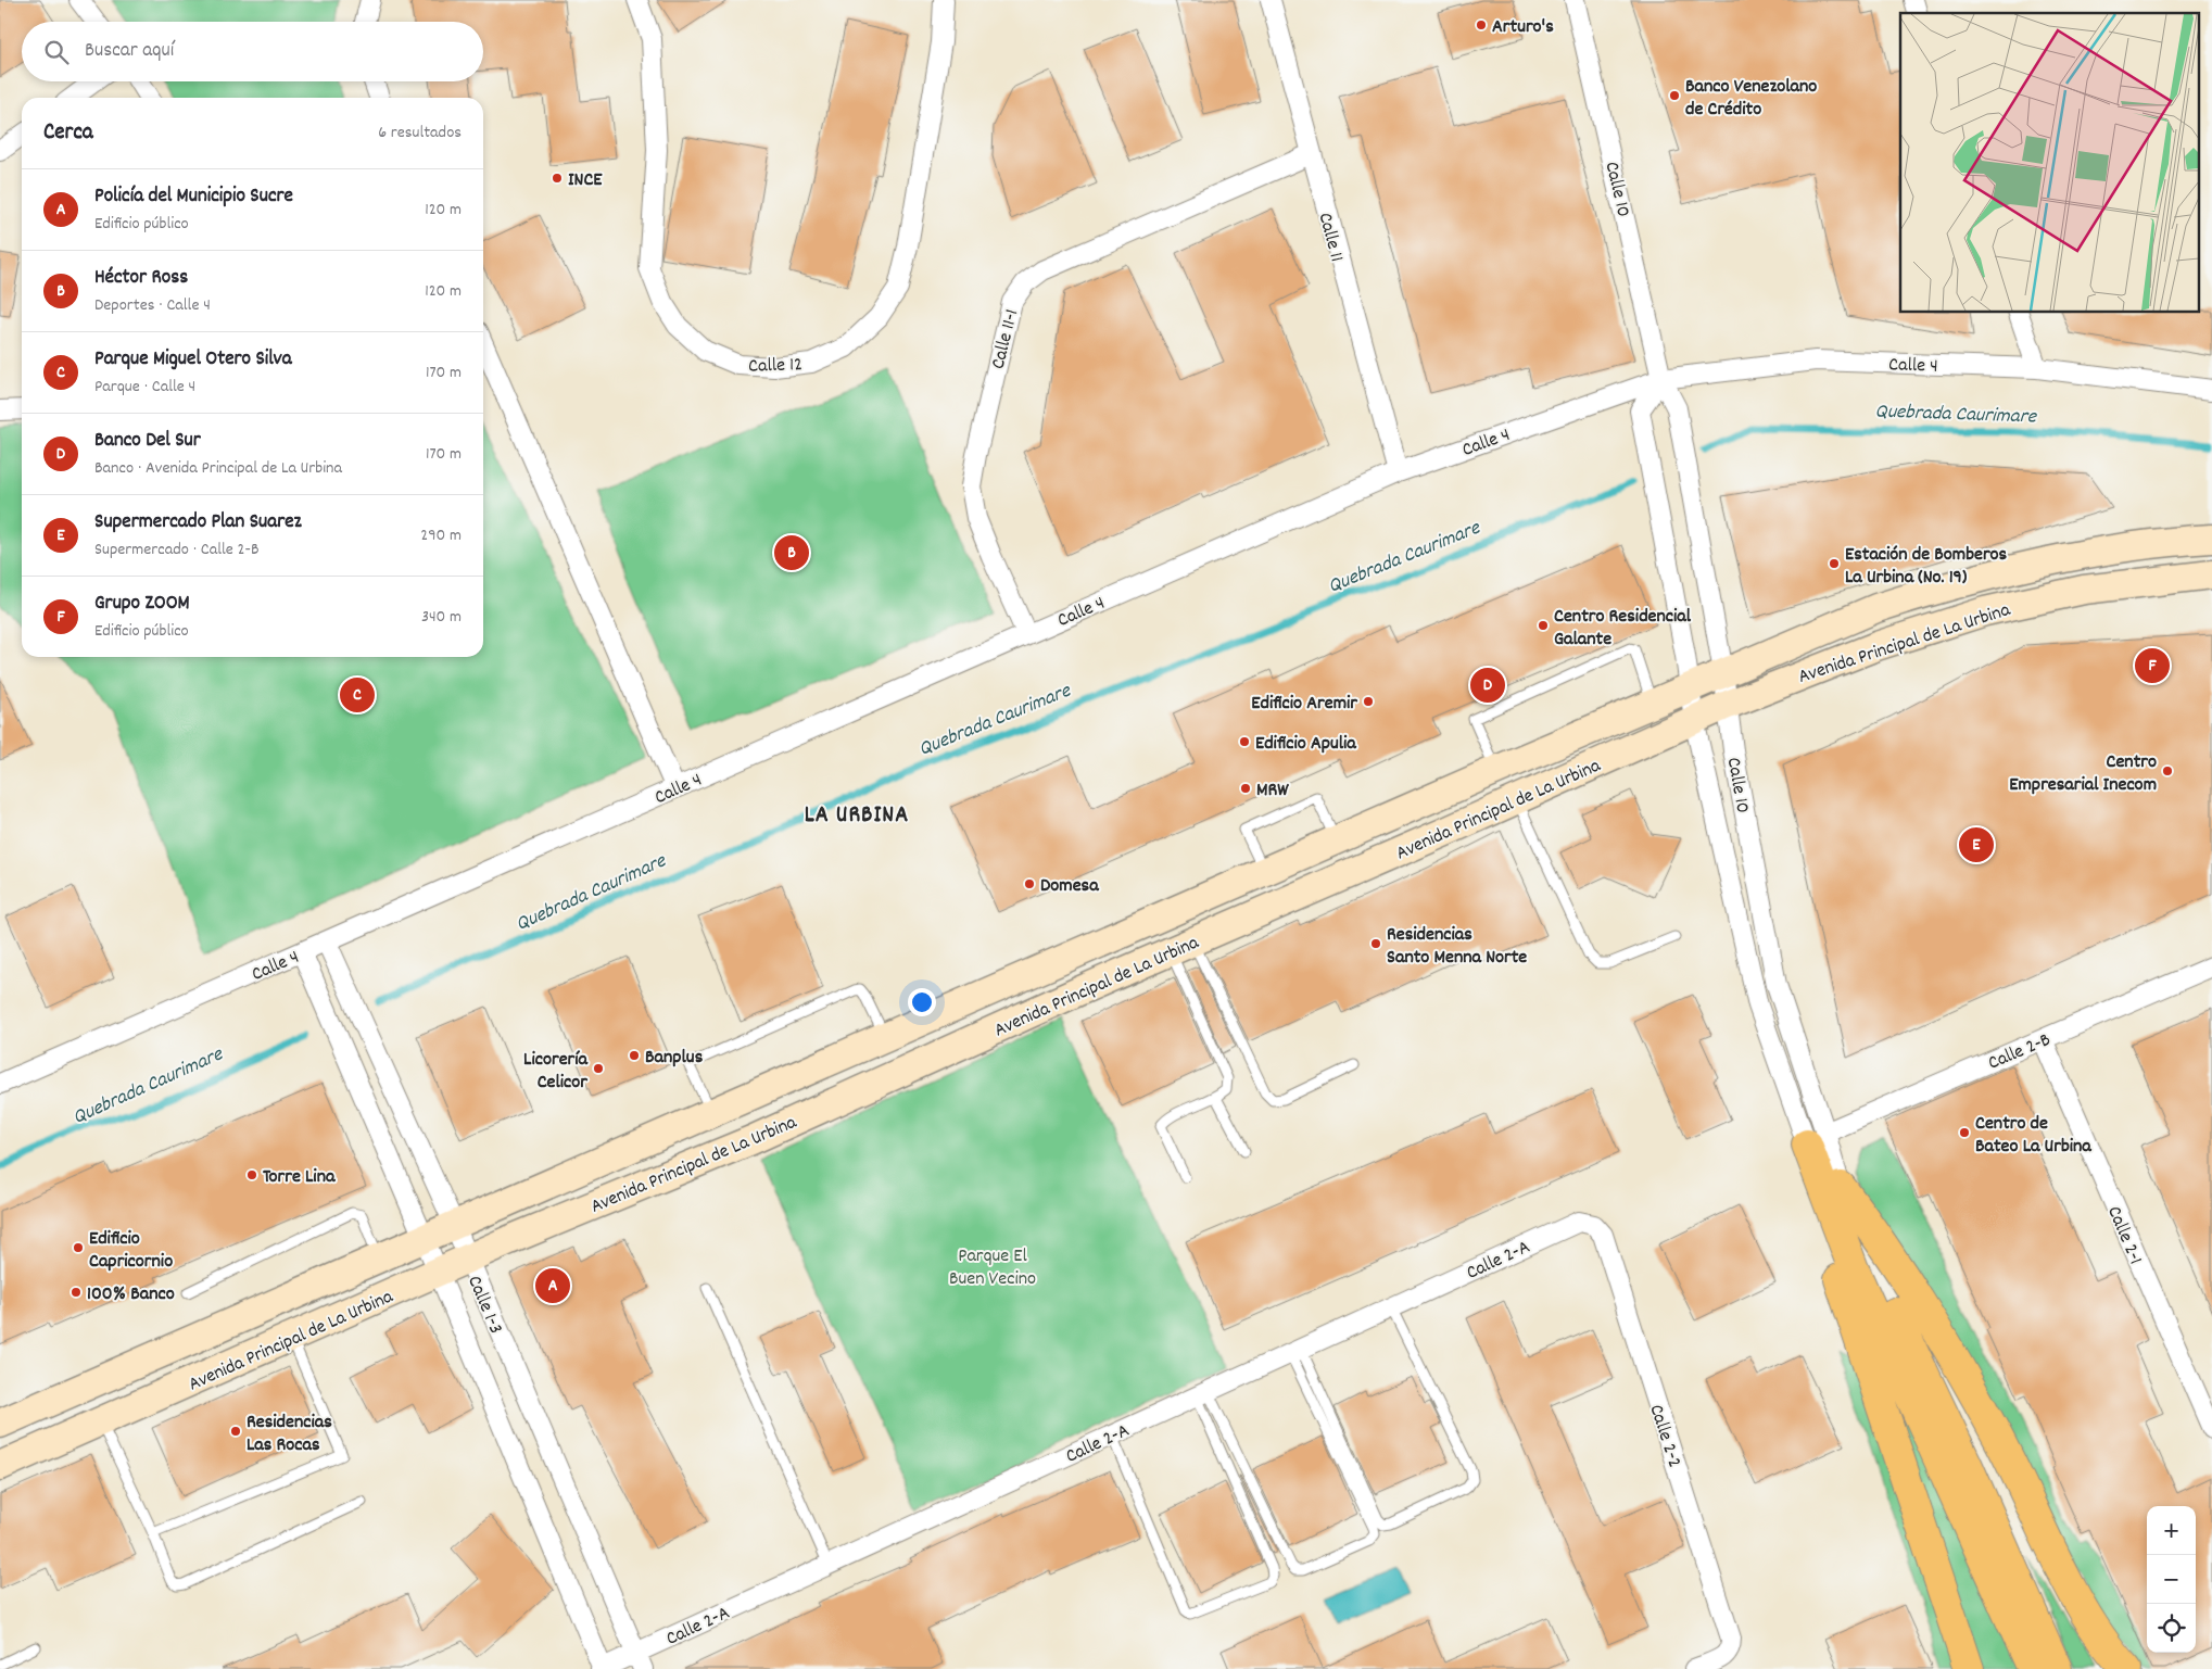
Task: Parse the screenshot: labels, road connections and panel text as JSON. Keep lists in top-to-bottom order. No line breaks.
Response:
{"streets":{"main road":["Avenida Principal de La Urbina"],"street":["Calle 10","Calle 11","Calle 11-1","Calle 12","Calle 4","Calle 2-B","Calle 2-1","Calle 2-A","Calle 1-3","Calle 2-2"]},"crossings":[["Calle 10","Calle 4"],["Calle 10","Avenida Principal de La Urbina"],["Calle 10","Calle 2-B"],["Calle 11","Calle 11-1"],["Calle 11","Calle 4"],["Calle 11-1","Calle 4"],["Calle 4","Calle 1-3"],["Avenida Principal de La Urbina","Calle 1-3"],["Calle 2-B","Calle 2-1"],["Calle 2-A","Calle 1-3"],["Calle 2-A","Calle 2-2"]],"districts":["LA URBINA"],"water":["Quebrada Caurimare"],"parks":["Parque El Buen Vecino"],"places":["Arturo's","Banco Venezolano de Crédito","INCE","Estación de Bomberos La Urbina (No. 19)","Centro Residencial Galante","Edificio Aremir","Edificio Apulia","Centro Empresarial Inecom","MRW","Domesa","Residencias Santo Menna Norte","Banplus","Licorería Celicor","Centro de Bateo La Urbina","Torre Lina","Edificio Capricornio","100% Banco","Residencias Las Rocas"],"page":{"search":"Buscar aquí","heading":["Cerca","6 resultados"],"list":[{"mark":"A","name":"Policía del Municipio Sucre","note":"Edificio público","value":"120 m"},{"mark":"B","name":"Héctor Ross","note":"Deportes · Calle 4","value":"120 m"},{"mark":"C","name":"Parque Miguel Otero Silva","note":"Parque · Calle 4","value":"170 m"},{"mark":"D","name":"Banco Del Sur","note":"Banco · Avenida Principal de La Urbina","value":"170 m"},{"mark":"E","name":"Supermercado Plan Suarez","note":"Supermercado · Calle 2-B","value":"290 m"},{"mark":"F","name":"Grupo ZOOM","note":"Edificio público","value":"340 m"}],"pins":["B","F","D","C","E","A"],"map_buttons":["+","−"]}}
